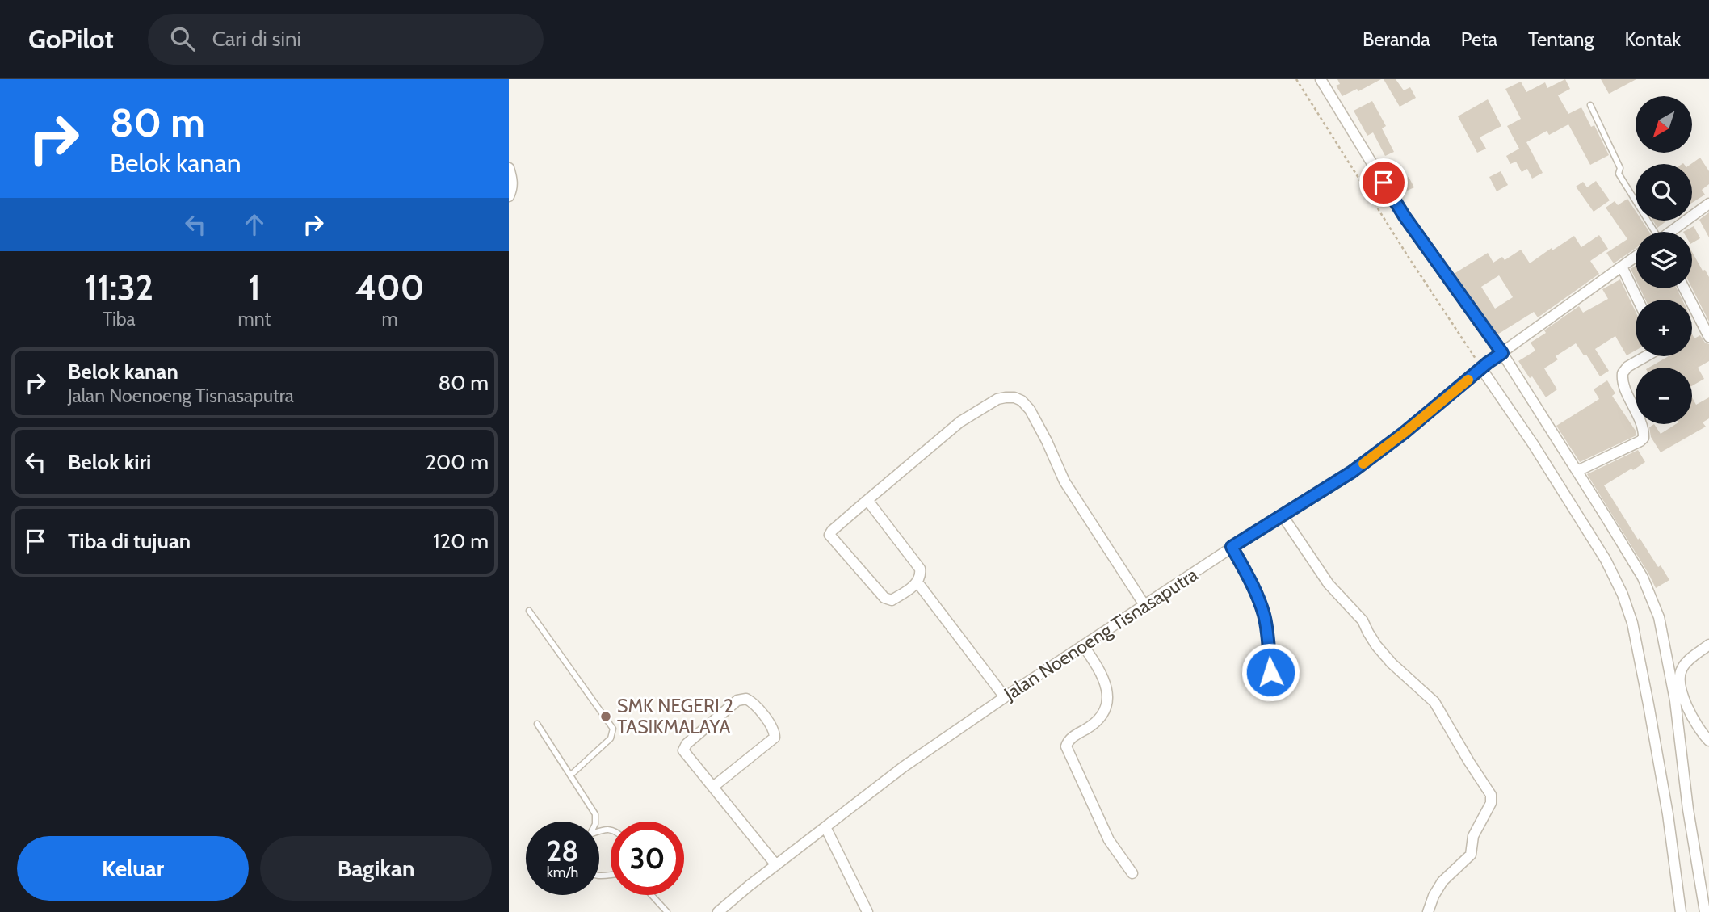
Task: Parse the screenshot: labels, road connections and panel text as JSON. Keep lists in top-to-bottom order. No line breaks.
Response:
{"streets":{"street":["Jalan Noenoeng Tisnasaputra"]},"places":["SMK NEGERI 2 TASIKMALAYA"],"north":"bottom left","page":{"header":"GoPilot","search":"Cari di sini","nav":["Beranda","Peta","Tentang","Kontak"],"turn":["80 m","Belok kanan"],"map_buttons":["+","−"],"eta":["11:32","Tiba","1","mnt","400","m"],"list":[{"name":"Belok kanan","note":"Jalan Noenoeng Tisnasaputra","value":"80 m"},{"name":"Belok kiri","value":"200 m"},{"name":"Tiba di tujuan","value":"120 m"}],"speed":"28 km/h","limit":"30","buttons":["Keluar","Bagikan"]}}
